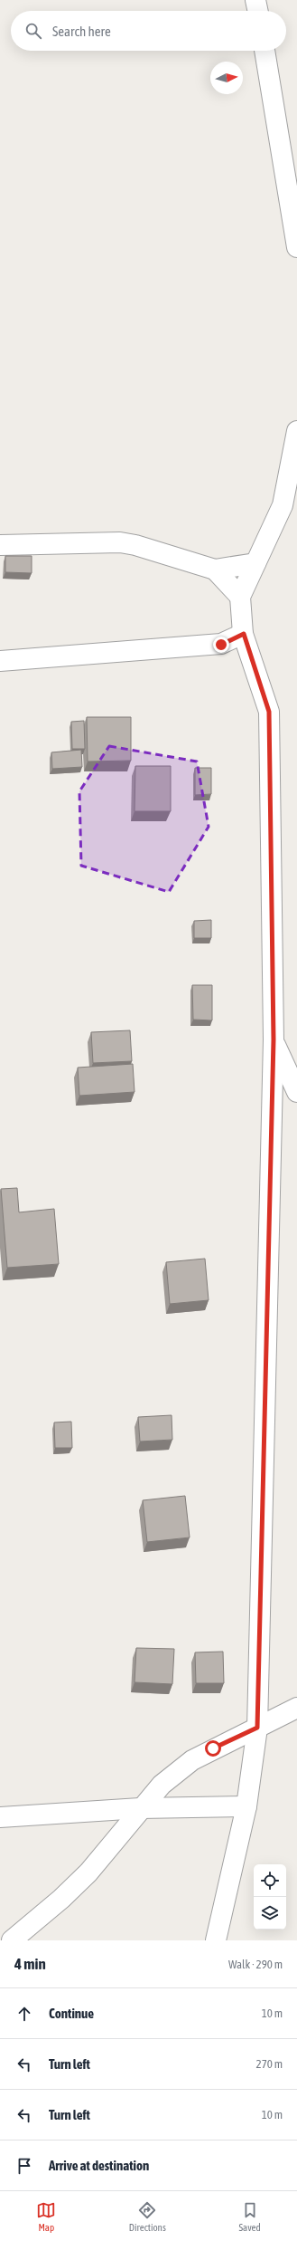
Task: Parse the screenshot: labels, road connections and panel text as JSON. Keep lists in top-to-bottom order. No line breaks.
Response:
{"north":"right","page":{"search":"Search here","heading":["4 min","Walk · 290 m"],"list":[["Continue","10 m"],["Turn left","270 m"],["Turn left","10 m"],"Arrive at destination"],"nav":["Map","Directions","Saved"]}}
